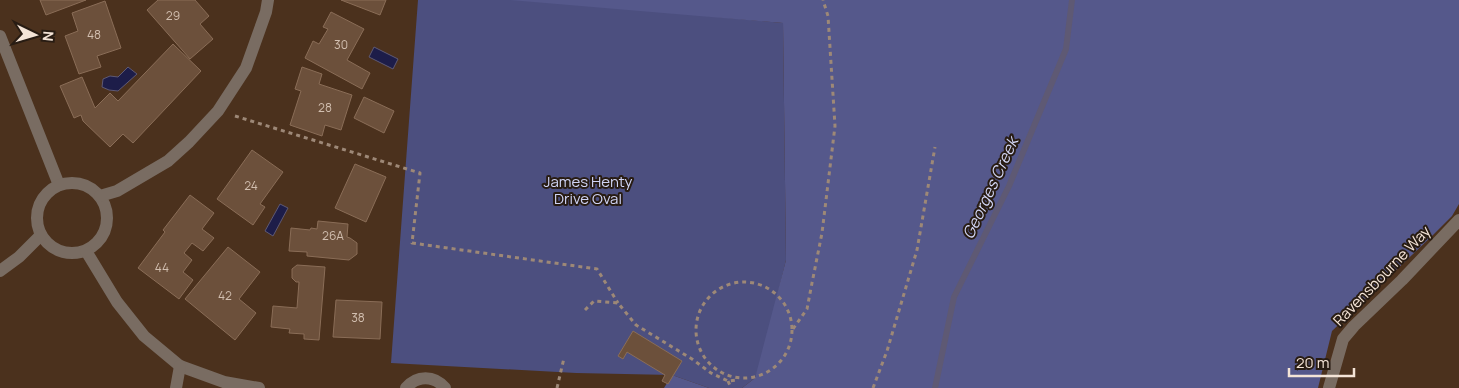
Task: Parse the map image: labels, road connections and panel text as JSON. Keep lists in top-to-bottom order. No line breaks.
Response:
{"streets":{"street":["Ravensbourne Way"]},"water":["Georges Creek"],"parks":["James Henty Drive Oval"],"house_numbers":["29","48","30","28","24","26A","44","42","38"],"scale_bar":"20 m","north":"right"}
